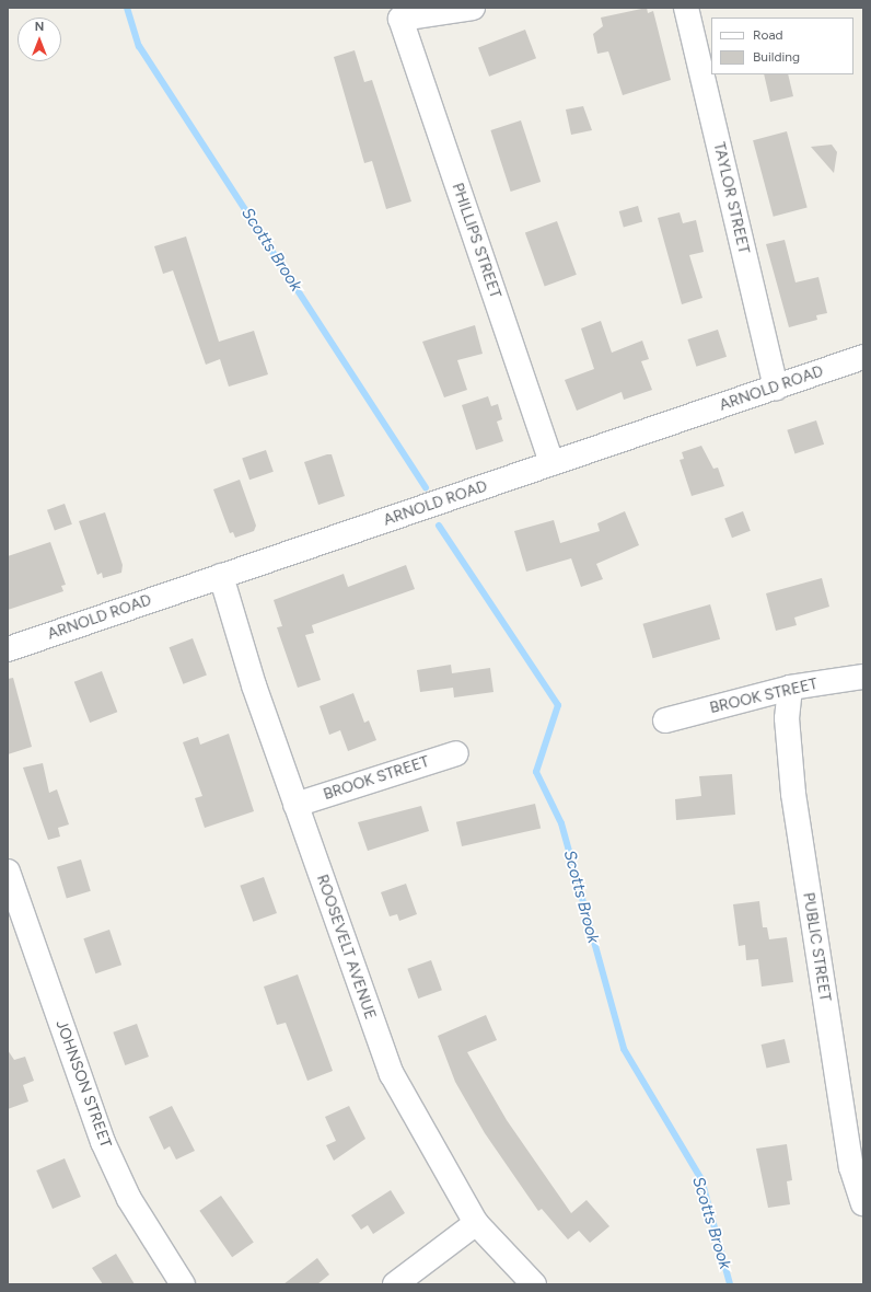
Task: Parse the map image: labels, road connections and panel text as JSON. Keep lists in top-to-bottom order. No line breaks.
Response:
{"streets":{"street":["TAYLOR STREET","PHILLIPS STREET","ARNOLD ROAD","BROOK STREET","ROOSEVELT AVENUE","PUBLIC STREET","JOHNSON STREET"]},"crossings":[["TAYLOR STREET","ARNOLD ROAD"],["PHILLIPS STREET","ARNOLD ROAD"],["ARNOLD ROAD","ROOSEVELT AVENUE"],["BROOK STREET","ROOSEVELT AVENUE"],["BROOK STREET","PUBLIC STREET"]],"water":["Scotts Brook"],"legend":["Road","Building"],"north":"top"}
